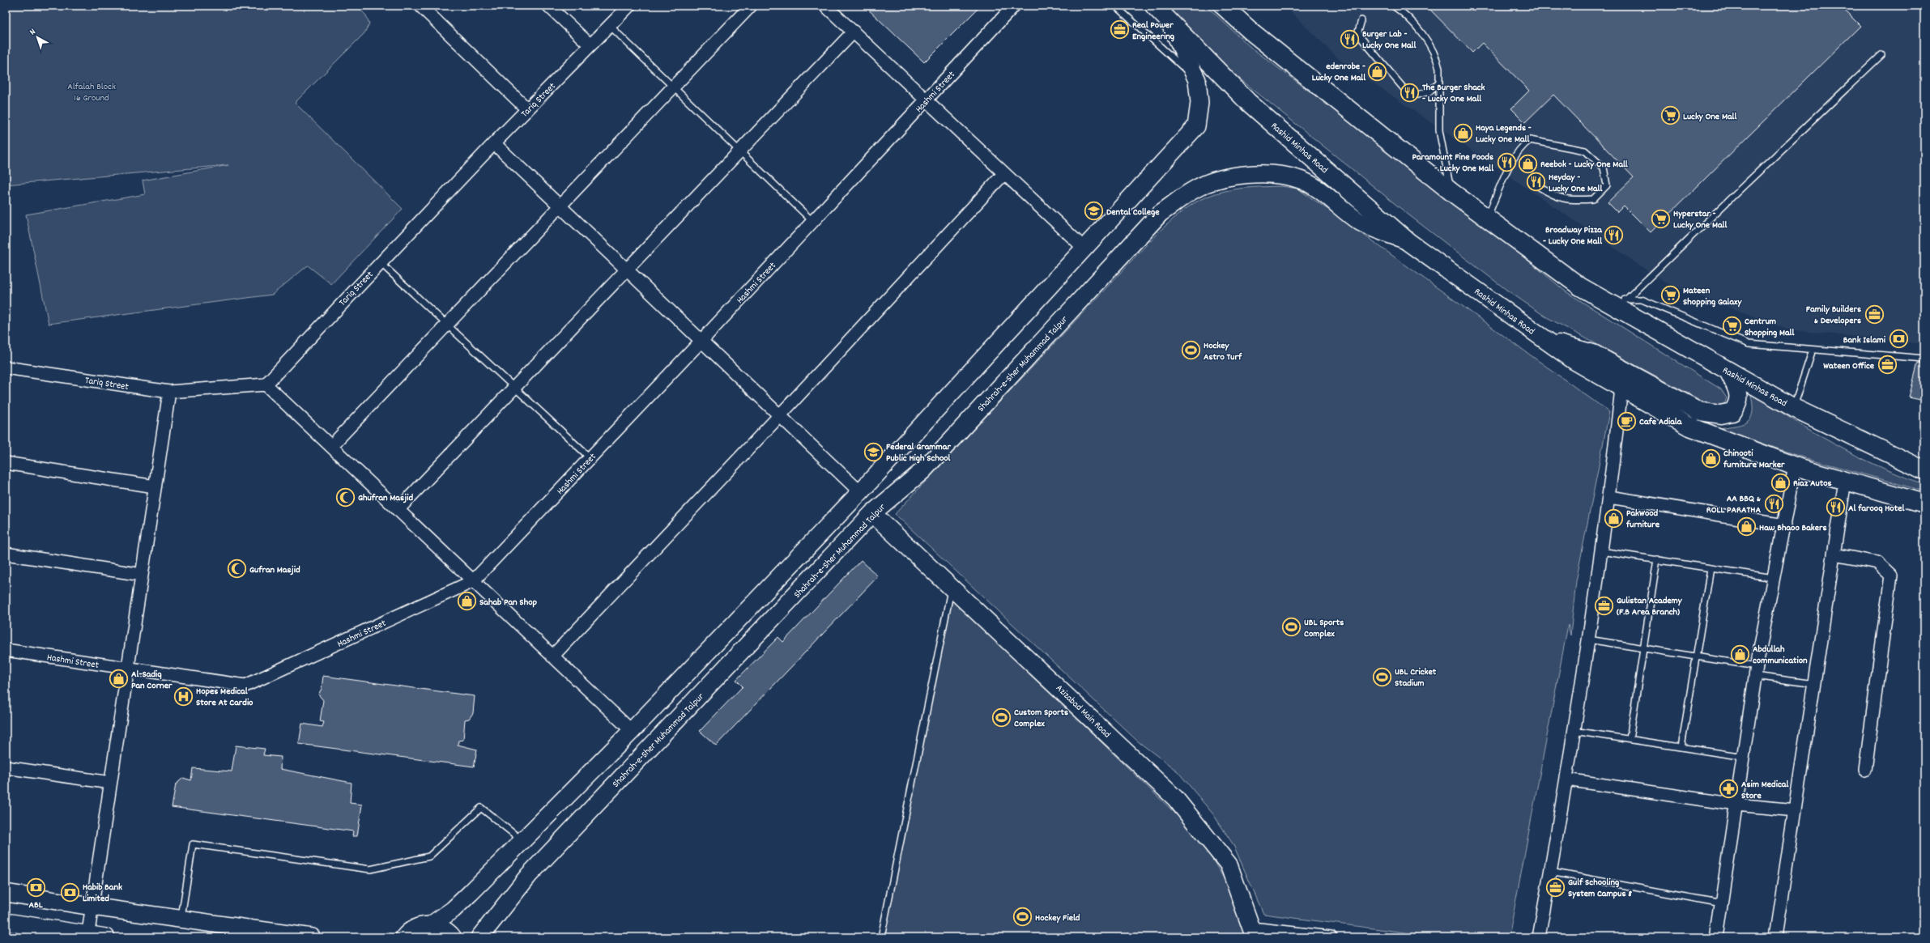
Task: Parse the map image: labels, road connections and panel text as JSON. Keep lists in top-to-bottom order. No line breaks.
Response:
{"streets":{"main road":["Rashid Minhas Road","Shahrah-e-Sher Muhammad Talpur","Azizabad Main Road"],"street":["Hashmi Street","Tariq Street"]},"crossings":[["Rashid Minhas Road","Shahrah-e-Sher Muhammad Talpur"],["Shahrah-e-Sher Muhammad Talpur","Azizabad Main Road"]],"parks":["Alfalah Block 16 Ground"],"places":{"office":["Real Power Engineering","Family Builders & Developers","Wateen Office","Gulistan Academy (F.B Area Branch)","Gulf Schooling System Campus 8"],"restaurant":["Burger Lab - Lucky One Mall","The Burger Shack - Lucky One Mall","Paramount Fine Foods - Lucky One Mall","Heyday - Lucky One Mall","Broadway Pizza - Lucky One Mall","AA BBQ & ROLL PARATHA","Al farooq Hotel"],"shop":["edenrobe - Lucky One Mall","Haya Legends - Lucky One Mall","Reebok - Lucky One Mall","Chinooti furniture Marker","Riaz Autos","PakWood furniture","Haw Bhaoo Bakers","Sahab Pan Shop","Abdullah communication","Al-Sadiq Pan Corner"],"supermarket":["Lucky One Mall","Hyperstar - Lucky One Mall","Mateen Shopping Galaxy","Centrum Shopping Mall"],"school or university":["Dental College","Federal Grammar Public High School"],"bank":["Bank Islami","ABL","Habib Bank Limited"],"sports":["Hockey Astro Turf","UBL Sports Complex","UBL Cricket Stadium","Custom Sports Complex","Hockey Field"],"cafe":["Cafe Adiala"],"mosque":["Ghufran Masjid","Gufran Masjid"],"hospital":["Hopes Medical Store At Cardio"],"pharmacy":["Asim Medical Store"]},"north":"top left"}
